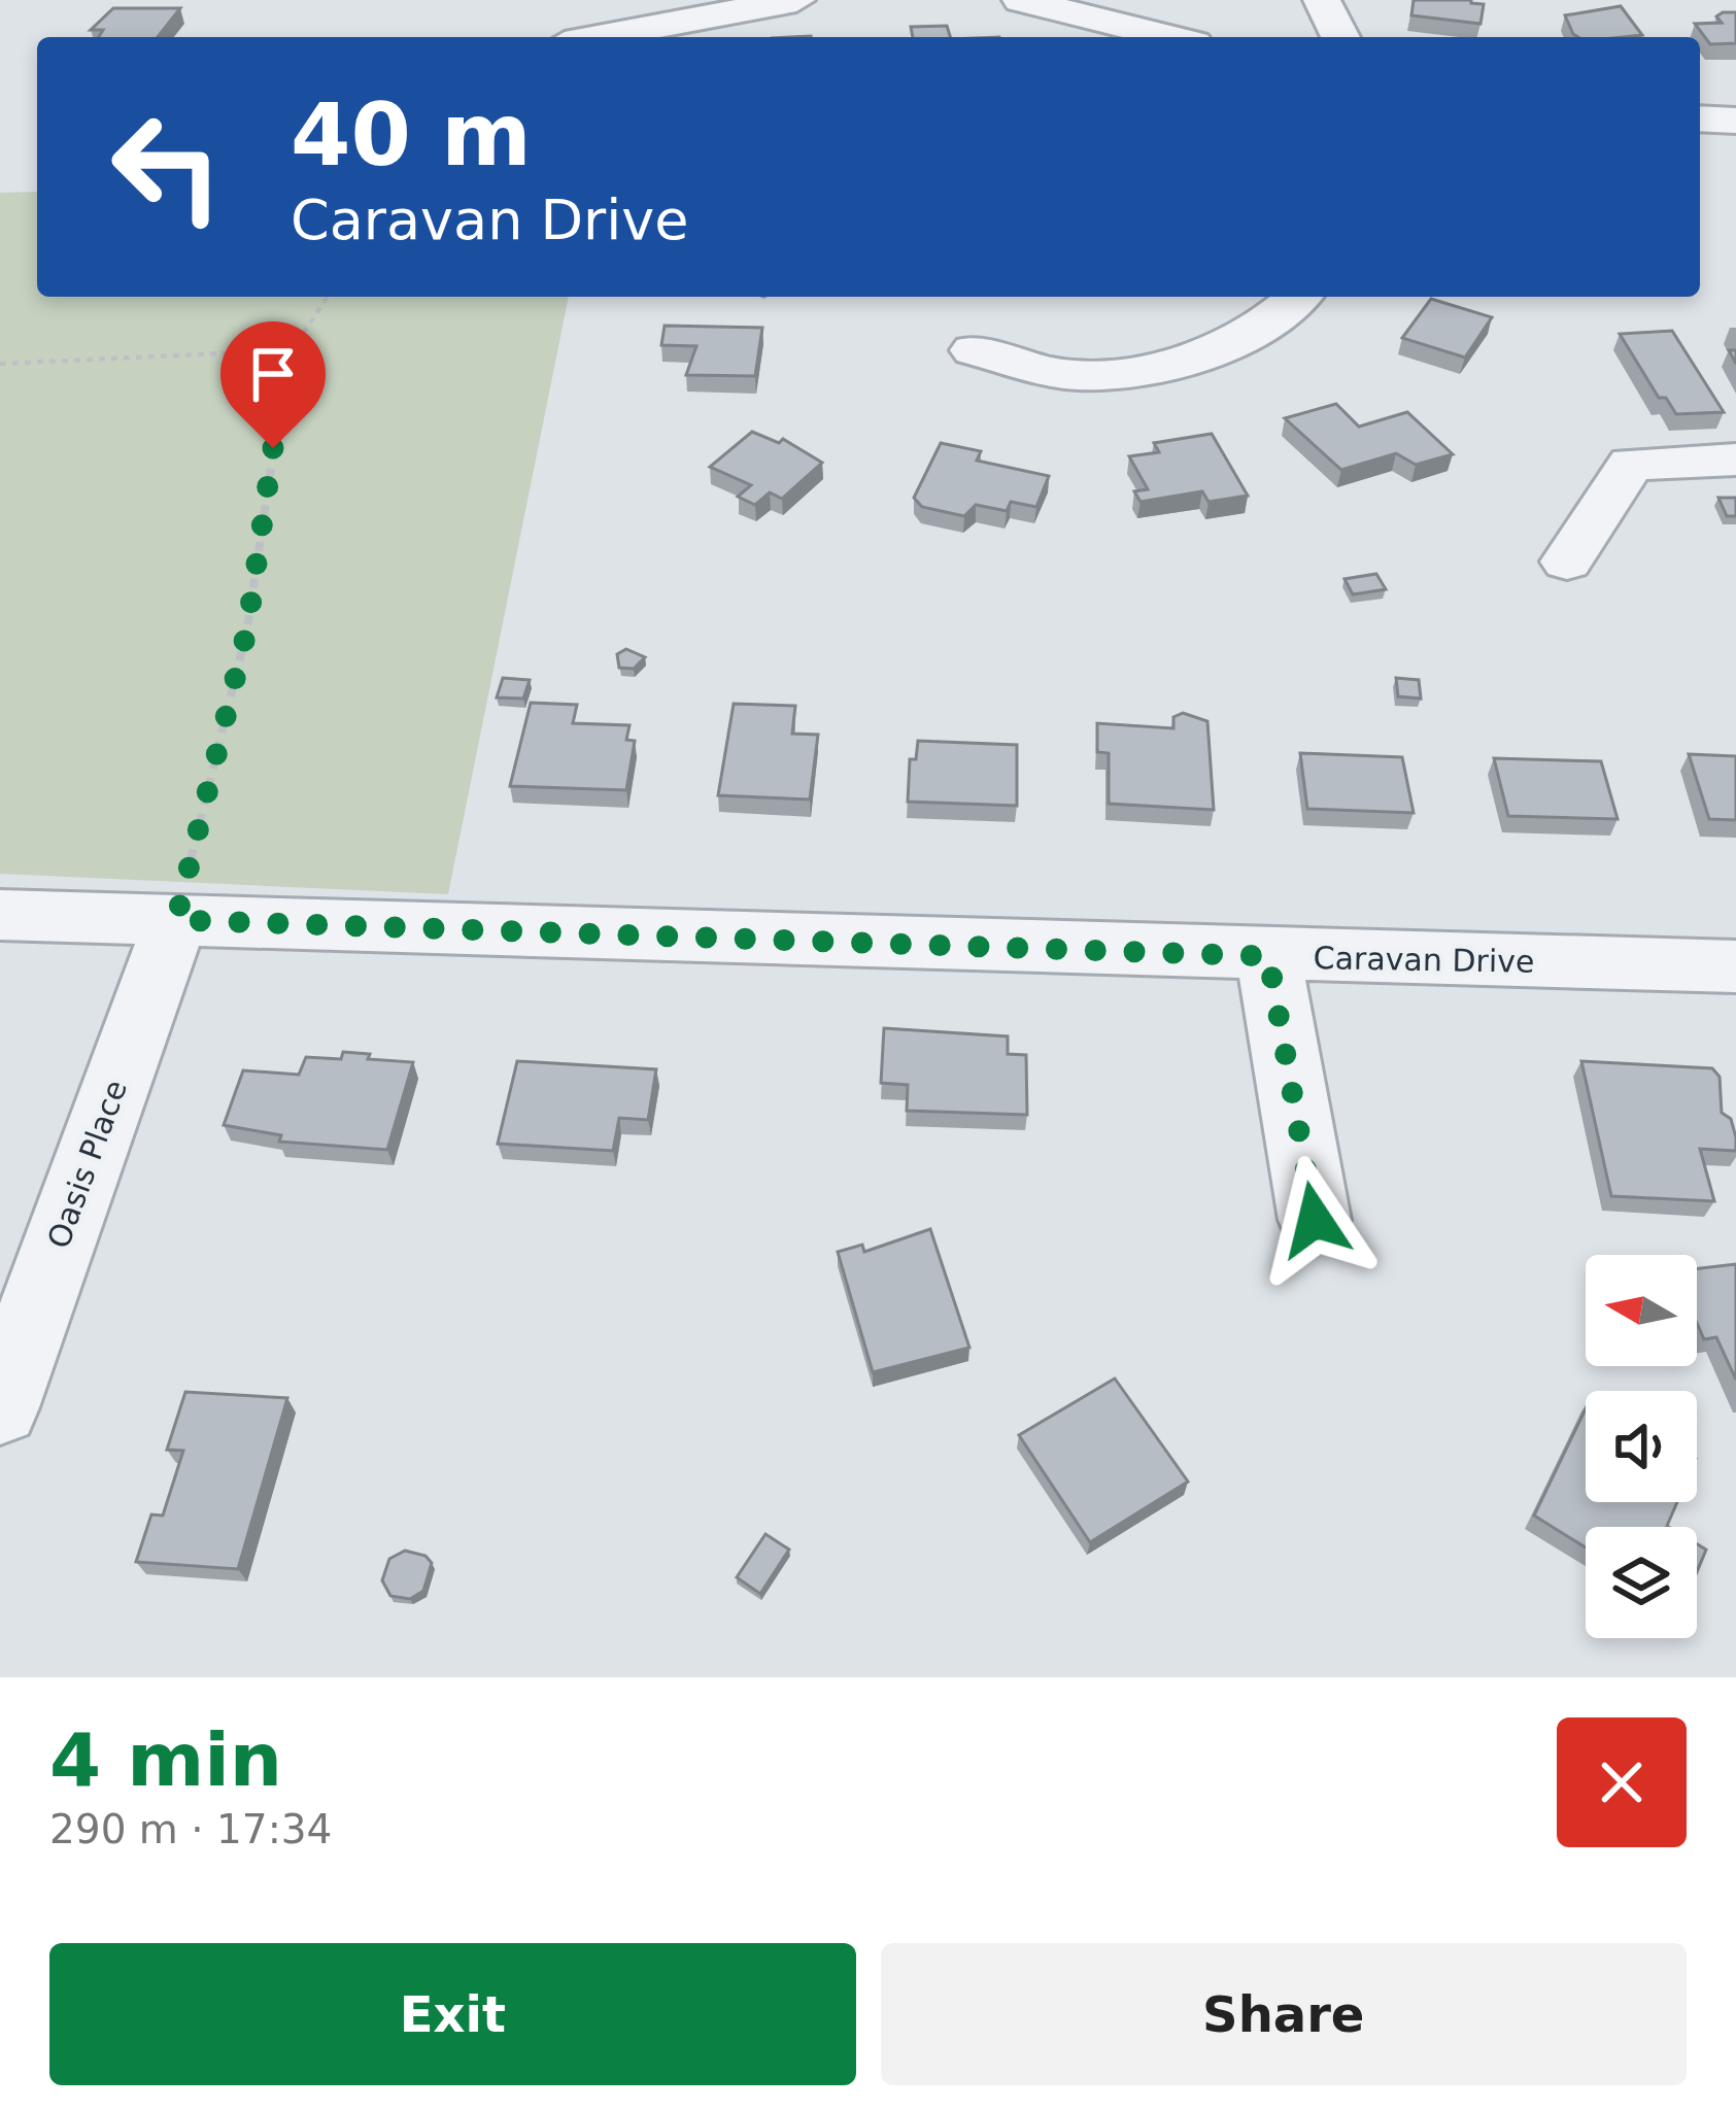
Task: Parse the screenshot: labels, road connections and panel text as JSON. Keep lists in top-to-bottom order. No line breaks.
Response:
{"streets":{"street":["Caravan Drive","Oasis Place"]},"crossings":[["Caravan Drive","Oasis Place"]],"north":"left","page":{"turn":["40 m","Caravan Drive"],"heading":["4 min","290 m · 17:34"],"buttons":["Exit","Share"]}}
